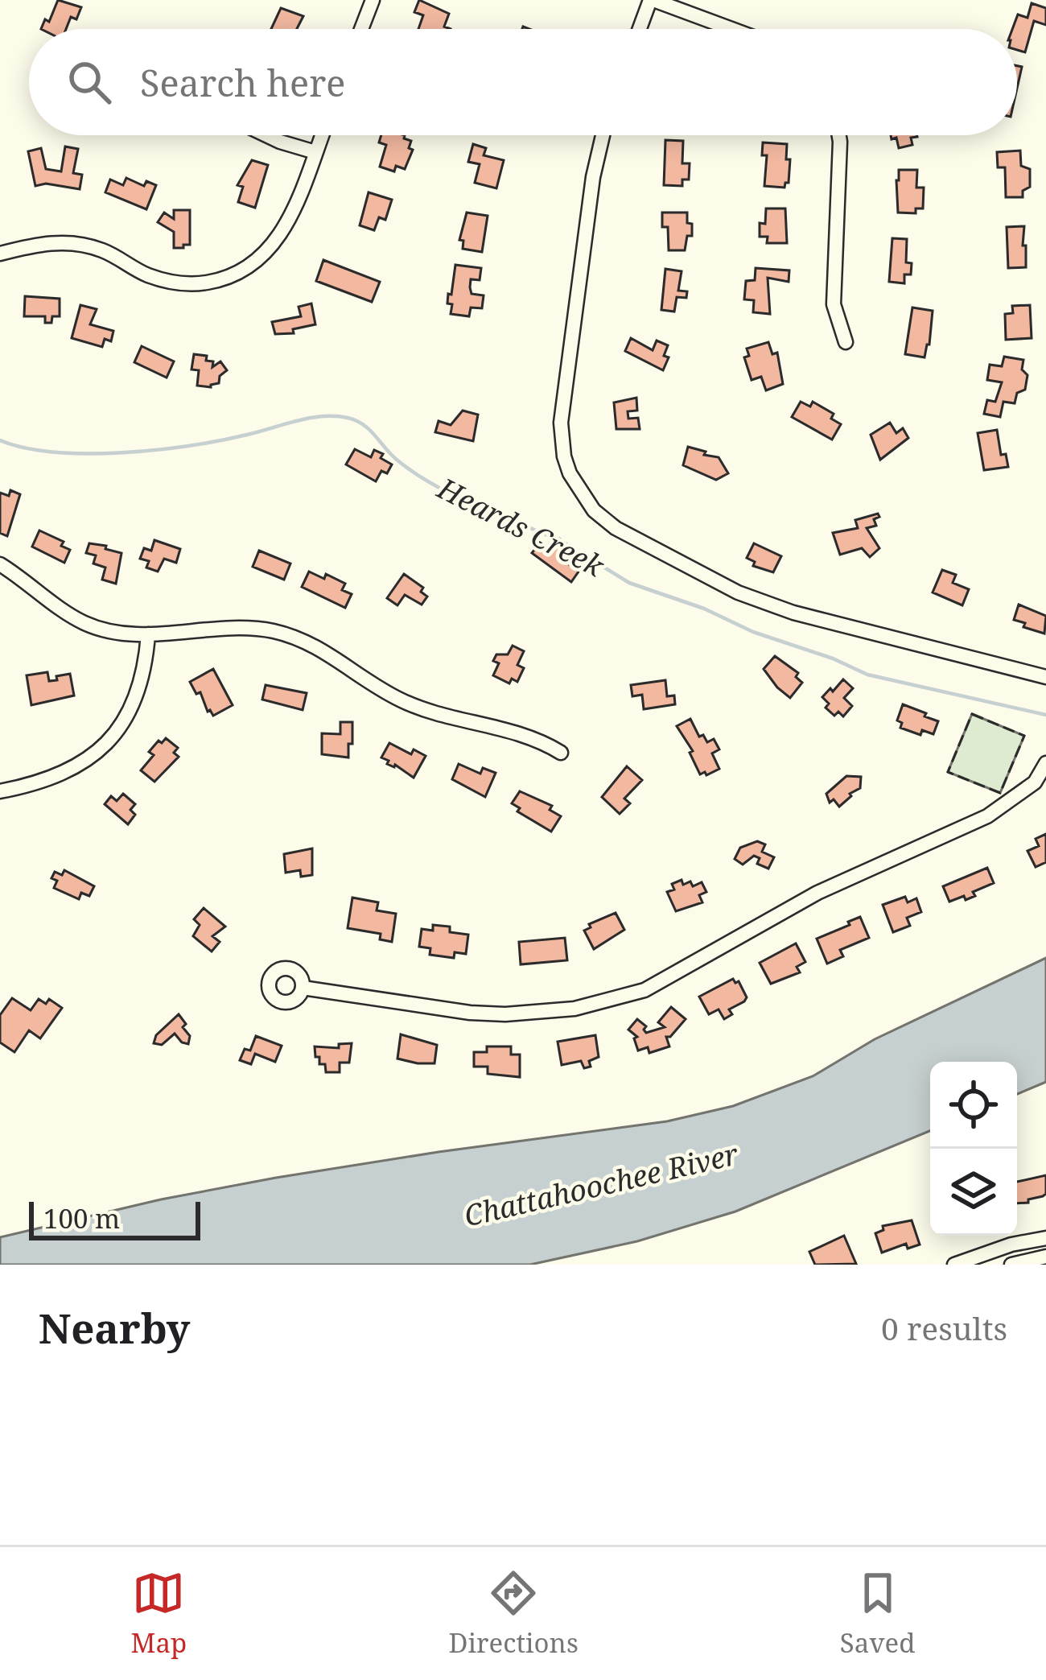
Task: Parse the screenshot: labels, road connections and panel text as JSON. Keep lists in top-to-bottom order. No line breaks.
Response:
{"water":["Heards Creek","Chattahoochee River"],"scale_bar":"100 m","page":{"search":"Search here","scale":"100 m","heading":["Nearby","0 results"],"nav":["Map","Directions","Saved"]}}
